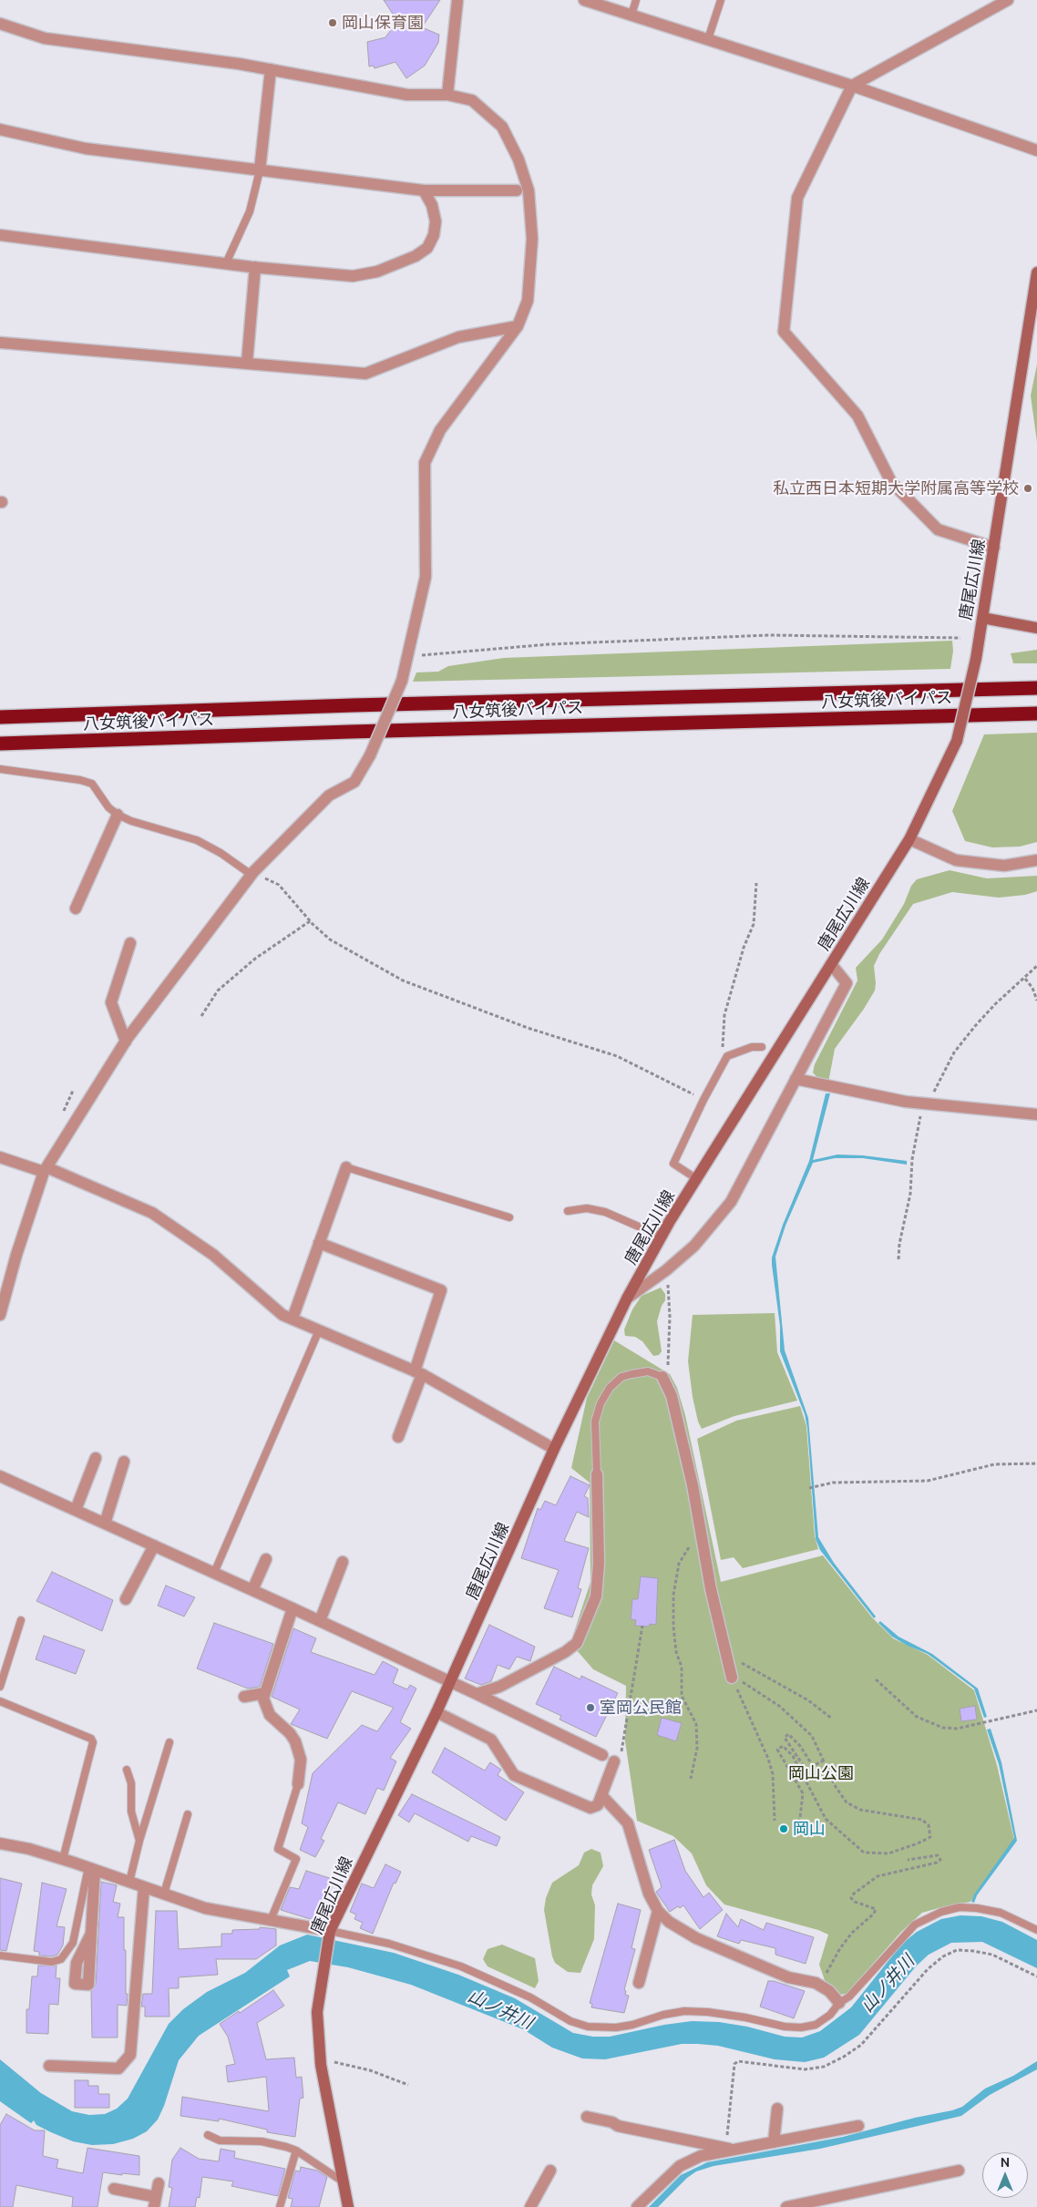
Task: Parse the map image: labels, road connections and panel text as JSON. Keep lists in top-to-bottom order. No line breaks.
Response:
{"streets":{"highway":["八女筑後バイパス"],"main road":["唐尾広川線"]},"water":["山ノ井川"],"parks":["岡山公園"],"places":["岡山保育園","私立西日本短期大学附属高等学校","室岡公民館","岡山"],"north":"top"}
